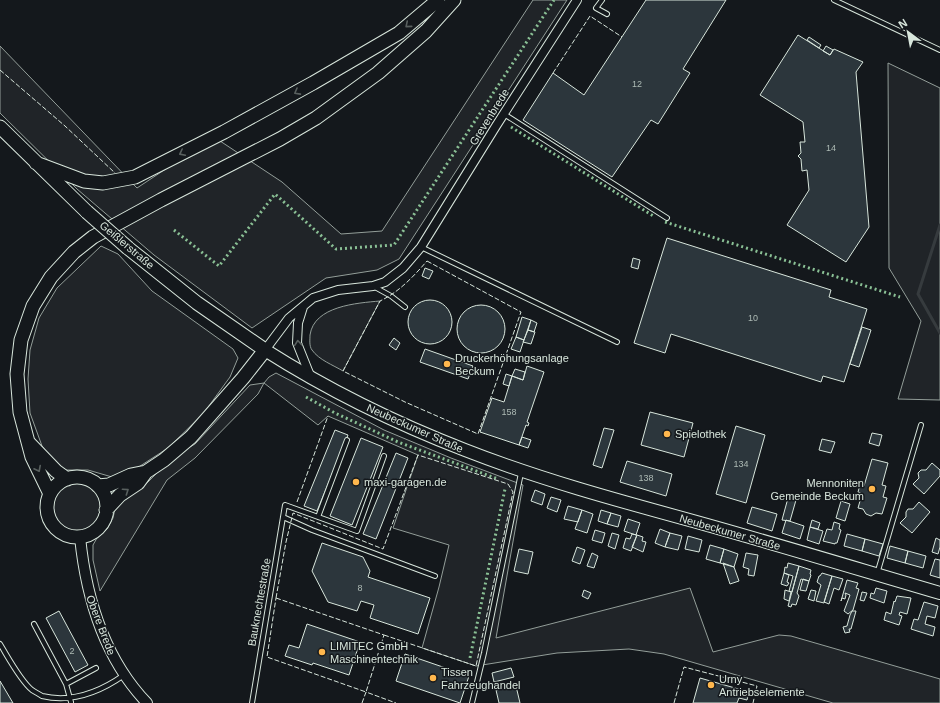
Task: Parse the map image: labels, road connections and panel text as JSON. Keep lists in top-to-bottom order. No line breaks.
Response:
{"streets":{"main road":["Geißlerstraße","Neubeckumer Straße"],"street":["Grevenbrede","Obere Brede"],"lane":["Bauknechtestraße"]},"crossings":[["Grevenbrede","Geißlerstraße"],["Grevenbrede","Neubeckumer Straße"],["Geißlerstraße","Neubeckumer Straße"]],"places":["Druckerhöhungsanlage Beckum","Spielothek","maxi-garagen.de","Mennoniten Gemeinde Beckum","LIMITEC GmbH Maschinentechnik","Tissen Fahrzeughandel","Urny Antriebselemente"],"house_numbers":["12","14","10","158","134","138","8","2"],"north":"top left"}
